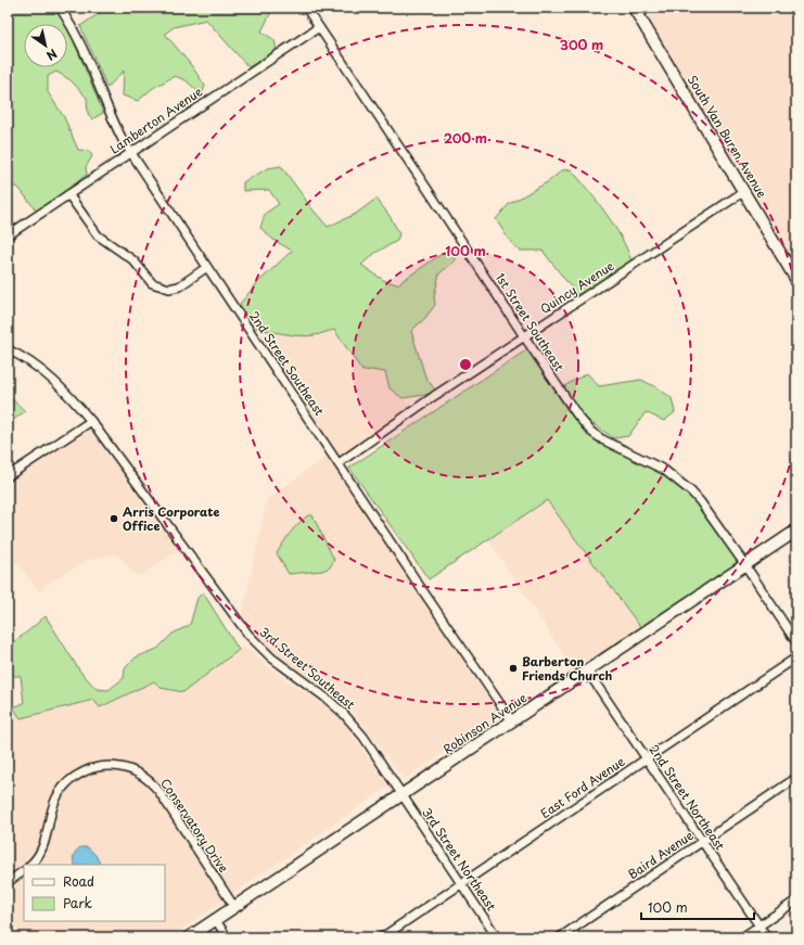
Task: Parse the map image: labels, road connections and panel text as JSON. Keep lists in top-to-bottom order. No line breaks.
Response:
{"streets":{"main road":["South Van Buren Avenue","Robinson Avenue"],"street":["Lamberton Avenue","Quincy Avenue","1st Street Southeast","2nd Street Southeast","3rd Street Southeast","East Ford Avenue","2nd Street Northeast","Conservatory Drive","Baird Avenue","3rd Street Northeast"]},"crossings":[["Lamberton Avenue","1st Street Southeast"],["Lamberton Avenue","2nd Street Southeast"],["South Van Buren Avenue","Quincy Avenue"],["Quincy Avenue","1st Street Southeast"],["Quincy Avenue","2nd Street Southeast"],["1st Street Southeast","Robinson Avenue"],["2nd Street Southeast","Robinson Avenue"],["3rd Street Southeast","Robinson Avenue"],["3rd Street Southeast","3rd Street Northeast"],["Robinson Avenue","2nd Street Northeast"],["Robinson Avenue","Conservatory Drive"],["Robinson Avenue","3rd Street Northeast"],["East Ford Avenue","2nd Street Northeast"],["East Ford Avenue","3rd Street Northeast"],["2nd Street Northeast","Baird Avenue"]],"places":["Arris Corporate Office","Barberton Friends Church"],"legend":["Road","Park"],"scale_bar":"100 m","north":"bottom right","rings":["300 m","200 m","100 m"]}
